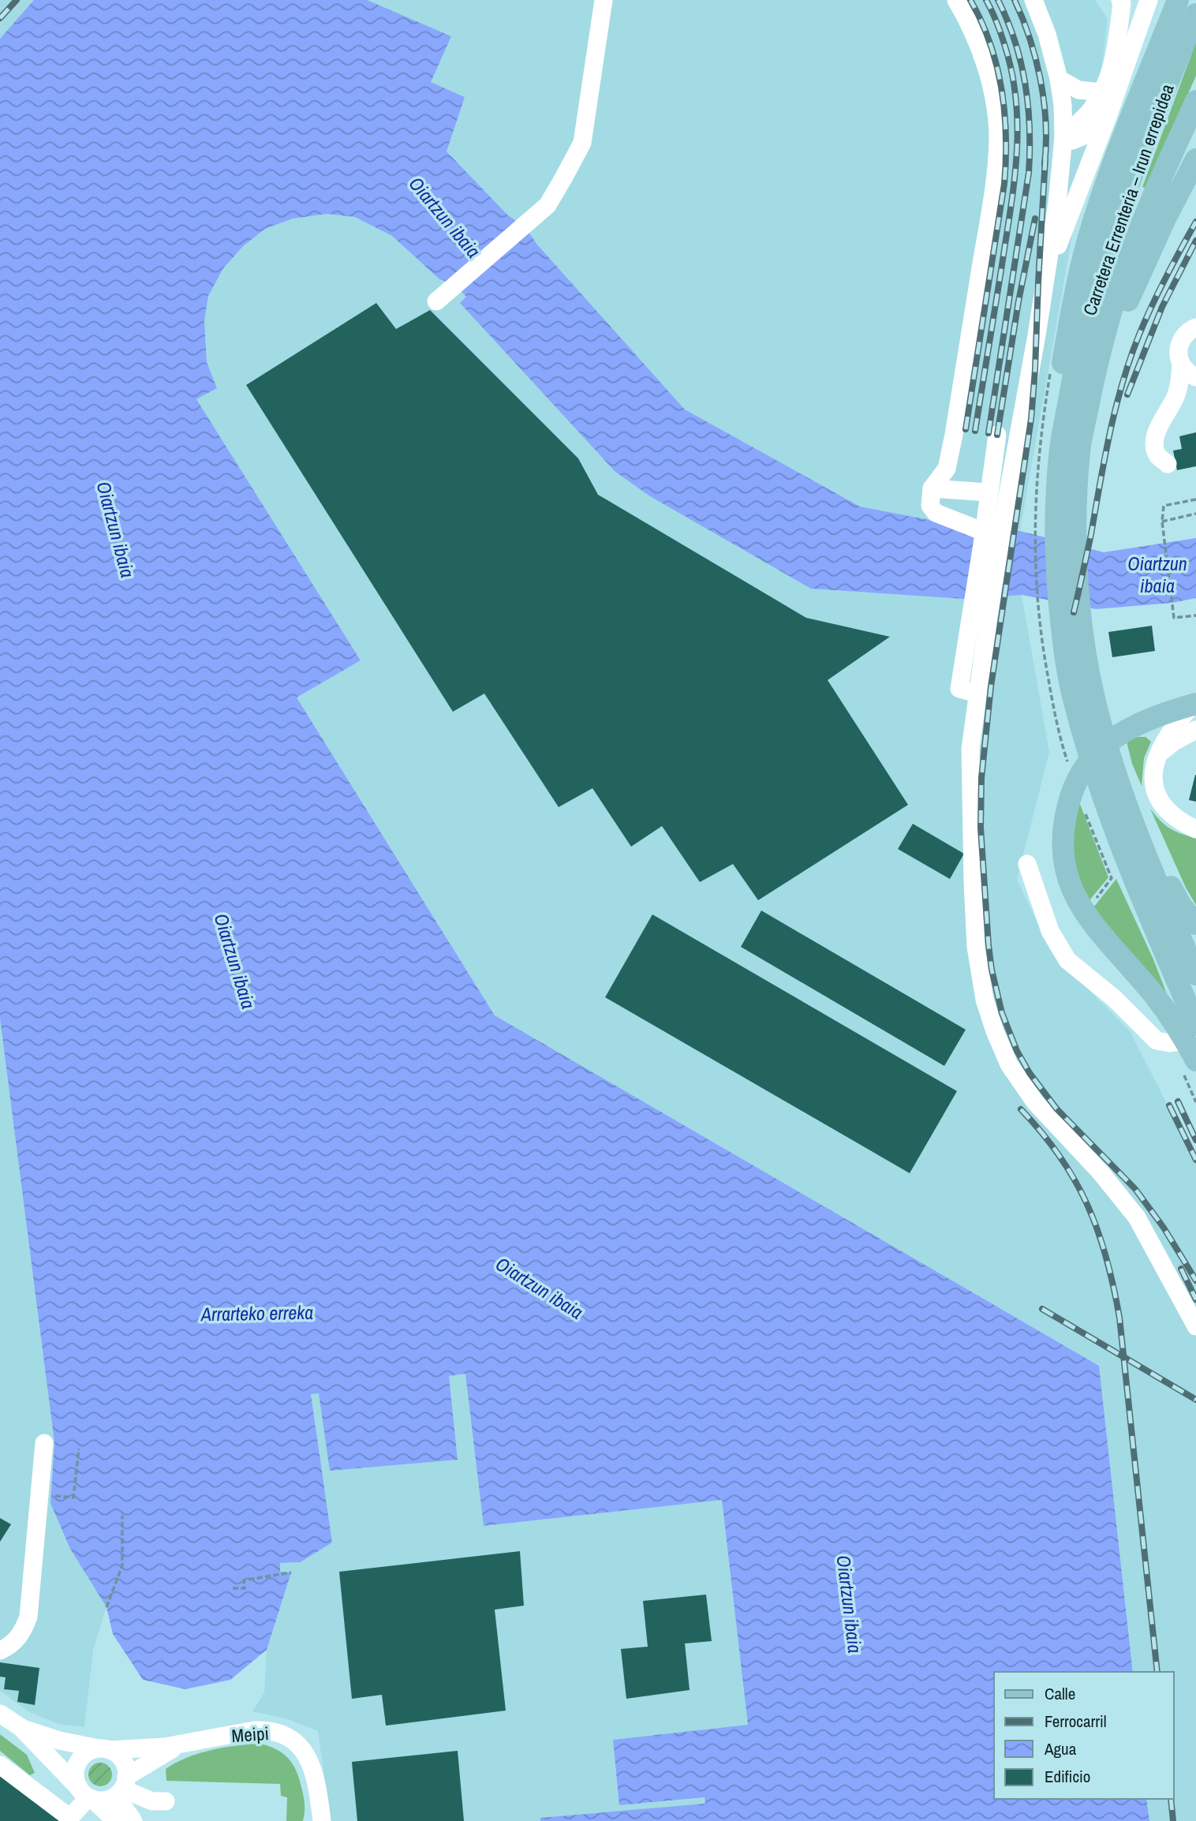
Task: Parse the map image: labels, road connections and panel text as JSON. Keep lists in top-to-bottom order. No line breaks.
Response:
{"streets":{"main road":["Carretera Errenteria – Irun errepidea"],"street":["Meipi"]},"water":["Oiartzun ibaia","Arrarteko erreka"],"legend":["Calle","Ferrocarril","Agua","Edificio"]}
